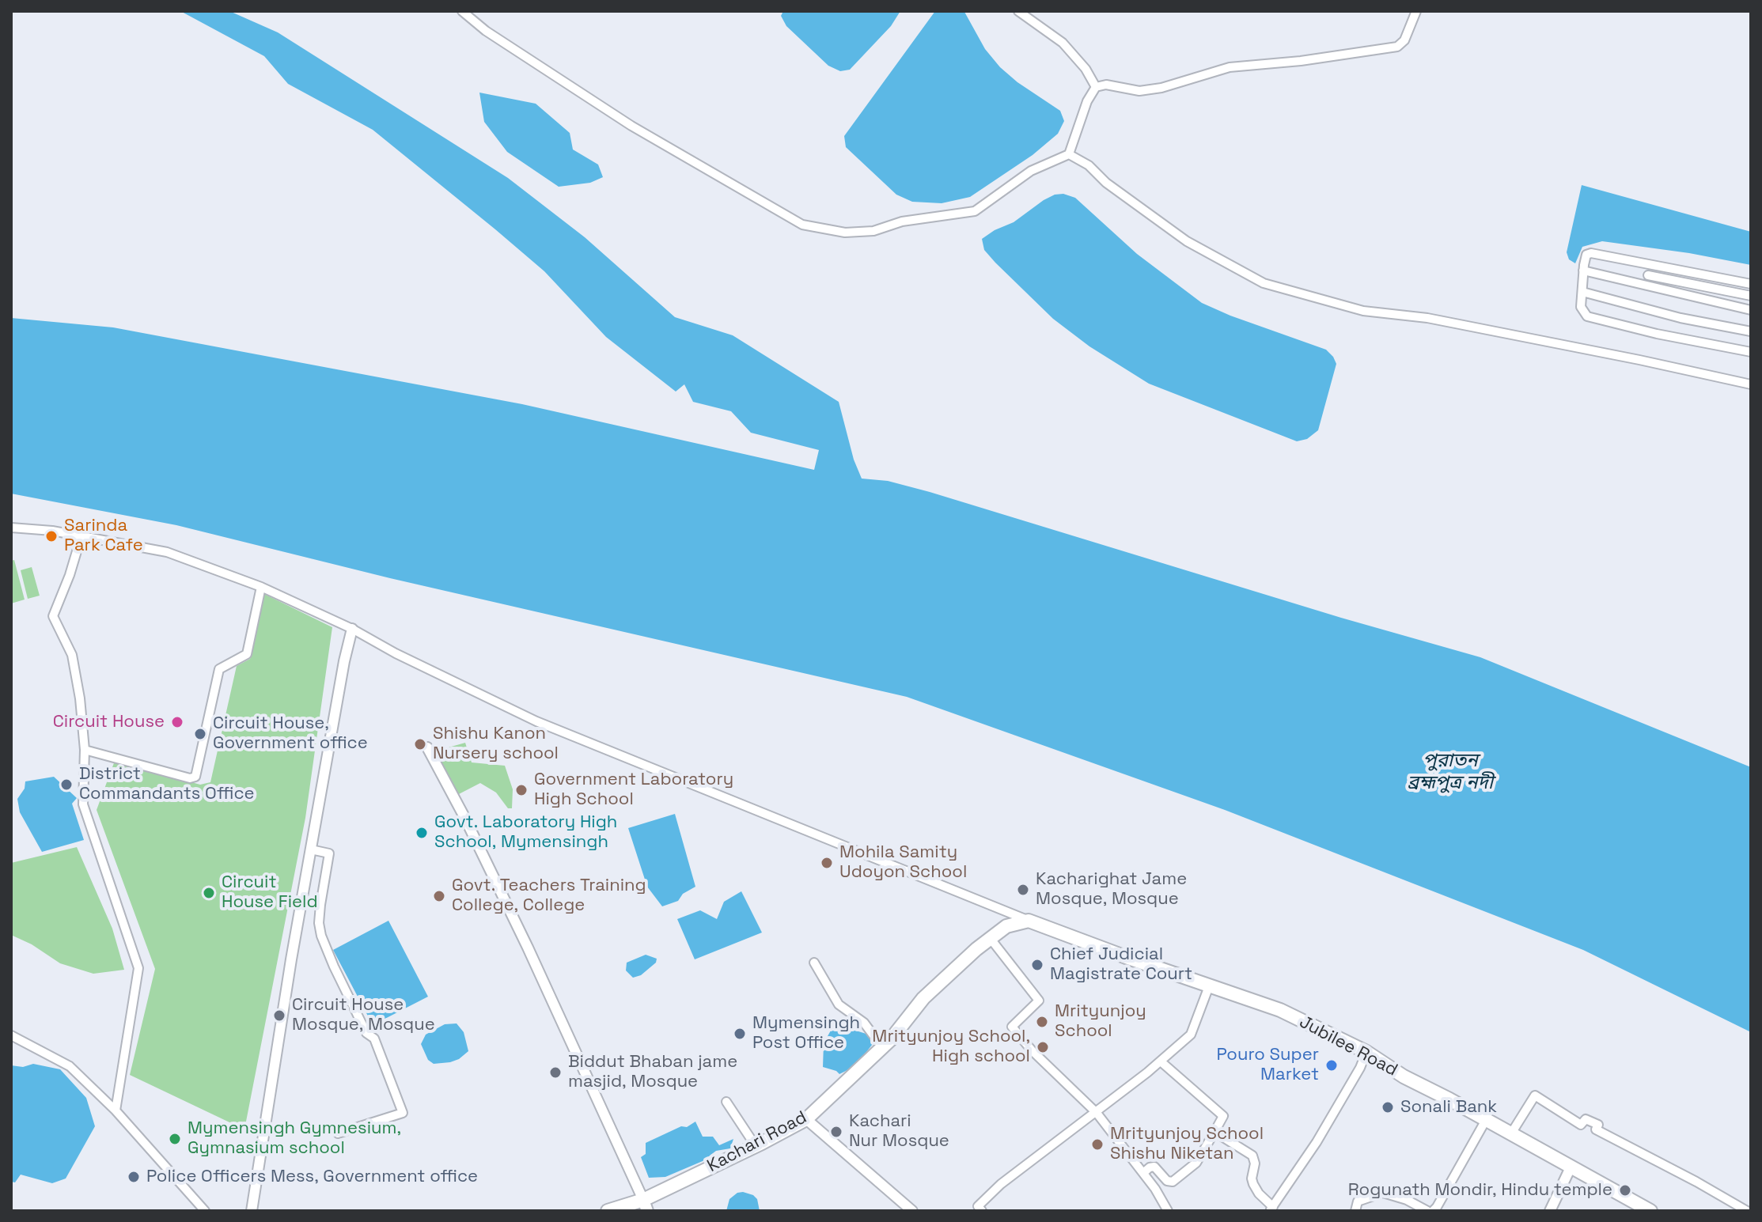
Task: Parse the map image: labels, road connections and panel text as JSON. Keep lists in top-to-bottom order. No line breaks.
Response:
{"streets":{"main road":["Jubilee Road","Kachari Road"]},"crossings":[["Jubilee Road","Kachari Road"]],"water":["পুরাতন ব্রহ্মপুত্র নদী"],"places":["Sarinda Park Cafe","Circuit House","Circuit House, Government office","Shishu Kanon Nursery school","District Commandants Office","Government Laboratory High School","Govt. Laboratory High School, Mymensingh","Mohila Samity Udoyon School","Kacharighat Jame Mosque, Mosque","Circuit House Field","Govt. Teachers Training College, College","Chief Judicial Magistrate Court","Circuit House Mosque, Mosque","Mrityunjoy School","Mymensingh Post Office","Mrityunjoy School, High school","Pouro Super Market","Biddut Bhaban jame masjid, Mosque","Sonali Bank","Kachari Nur Mosque","Mymensingh Gymnesium, Gymnasium school","Mrityunjoy School Shishu Niketan","Police Officers Mess, Government office","Rogunath Mondir, Hindu temple"]}
